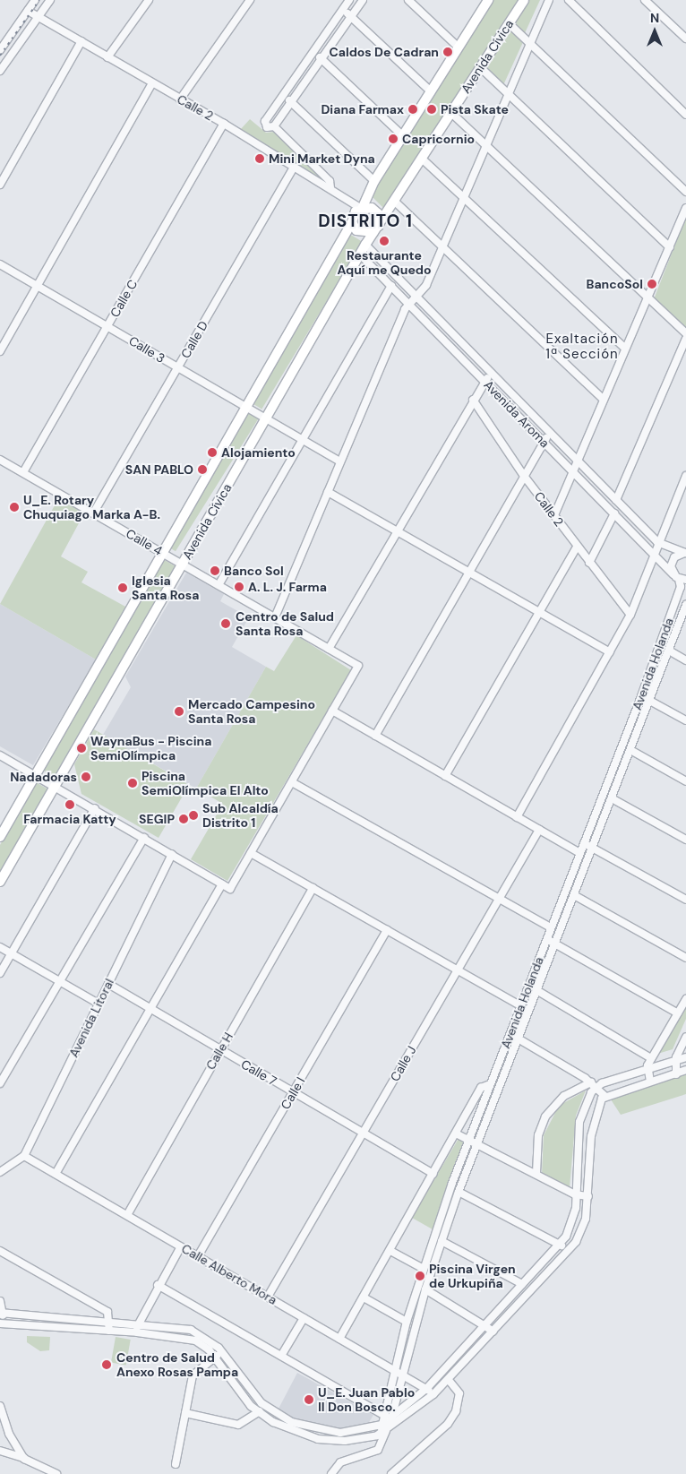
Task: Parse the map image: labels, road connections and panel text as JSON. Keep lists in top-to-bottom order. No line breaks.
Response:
{"streets":{"main road":["Avenida Cívica"],"street":["Calle 2","Calle C","Calle D","Calle 3","Avenida Aroma","Calle 4","Avenida Holanda","Avenida Litoral","Calle H","Calle J","Calle 7","Calle I","Calle Alberto Mora"]},"crossings":[["Avenida Cívica","Calle 2"],["Avenida Cívica","Calle 3"],["Avenida Cívica","Avenida Aroma"],["Avenida Cívica","Calle 4"],["Calle 2","Calle C"],["Calle 2","Calle D"],["Calle C","Calle 3"],["Calle C","Calle 4"],["Calle D","Calle 3"],["Calle D","Calle 4"],["Avenida Aroma","Avenida Holanda"],["Avenida Holanda","Calle Alberto Mora"],["Avenida Litoral","Calle 7"],["Avenida Litoral","Calle Alberto Mora"],["Calle H","Calle 7"],["Calle H","Calle Alberto Mora"],["Calle J","Calle 7"],["Calle J","Calle Alberto Mora"],["Calle 7","Calle I"],["Calle I","Calle Alberto Mora"]],"districts":["DISTRITO 1","Exaltación 1ª Sección"],"places":["Caldos De Cadran","Diana Farmax","Pista Skate","Capricornio","Mini Market Dyna","Restaurante Aquí me Quedo","BancoSol","Alojamiento","SAN PABLO","U_E. Rotary Chuquiago Marka A-B.","Banco Sol","A. L. J. Farma","Iglesia Santa Rosa","Centro de Salud Santa Rosa","Mercado Campesino Santa Rosa","WaynaBus - Piscina SemiOlímpica","Nadadoras","Piscina SemiOlímpica El Alto","Farmacia Katty","Sub Alcaldía Distrito 1","SEGIP","Piscina Virgen de Urkupiña","Centro de Salud Anexo Rosas Pampa","U_E. Juan Pablo II Don Bosco."],"north":"top"}
